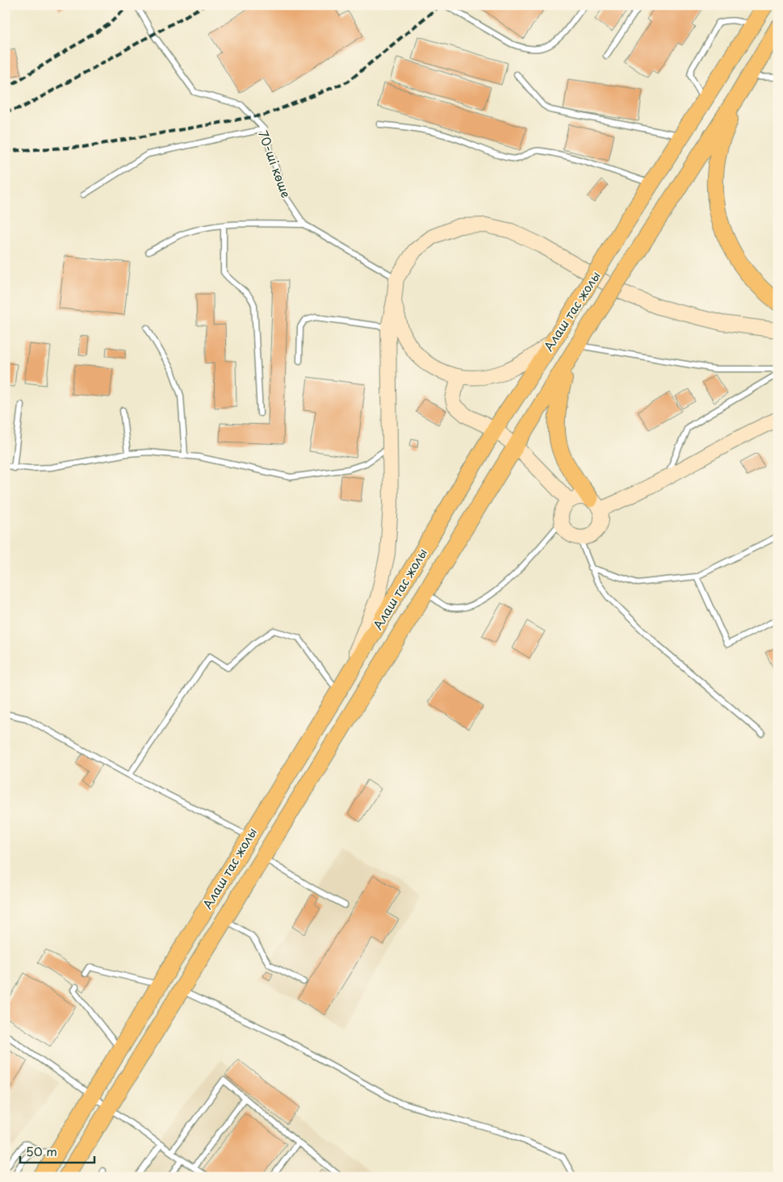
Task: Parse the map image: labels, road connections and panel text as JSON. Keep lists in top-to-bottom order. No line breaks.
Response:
{"streets":{"main road":["Алаш тас жолы"],"lane":["70-ші көше"]},"scale_bar":"50 m"}
